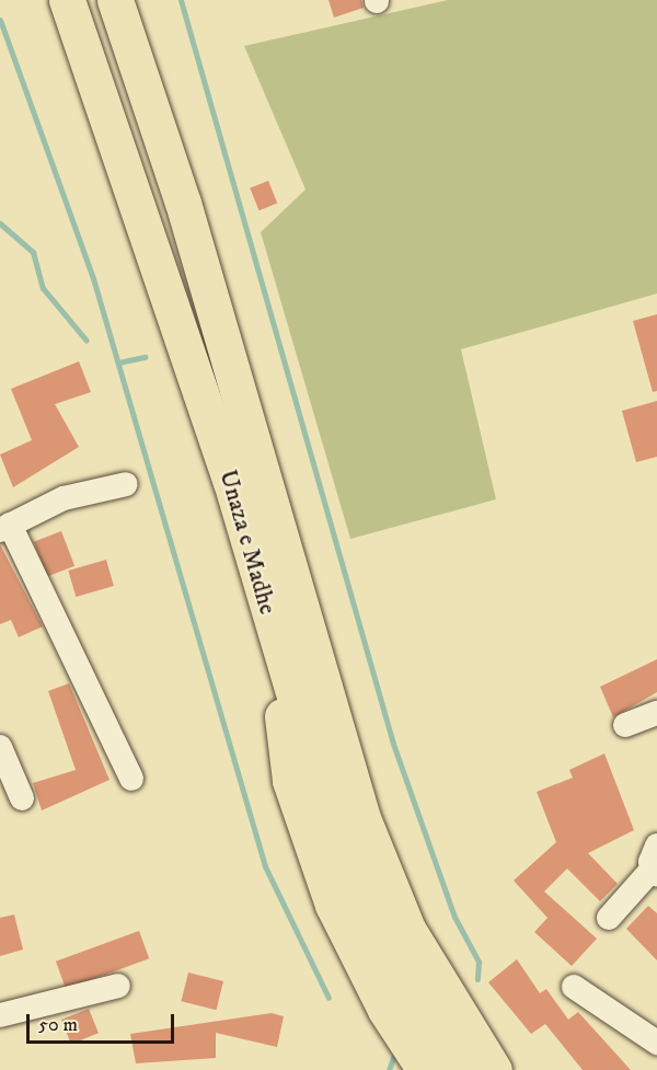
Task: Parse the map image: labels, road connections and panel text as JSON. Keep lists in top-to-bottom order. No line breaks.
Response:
{"streets":{"highway":["Unaza e Madhe"]},"scale_bar":"50 m"}
